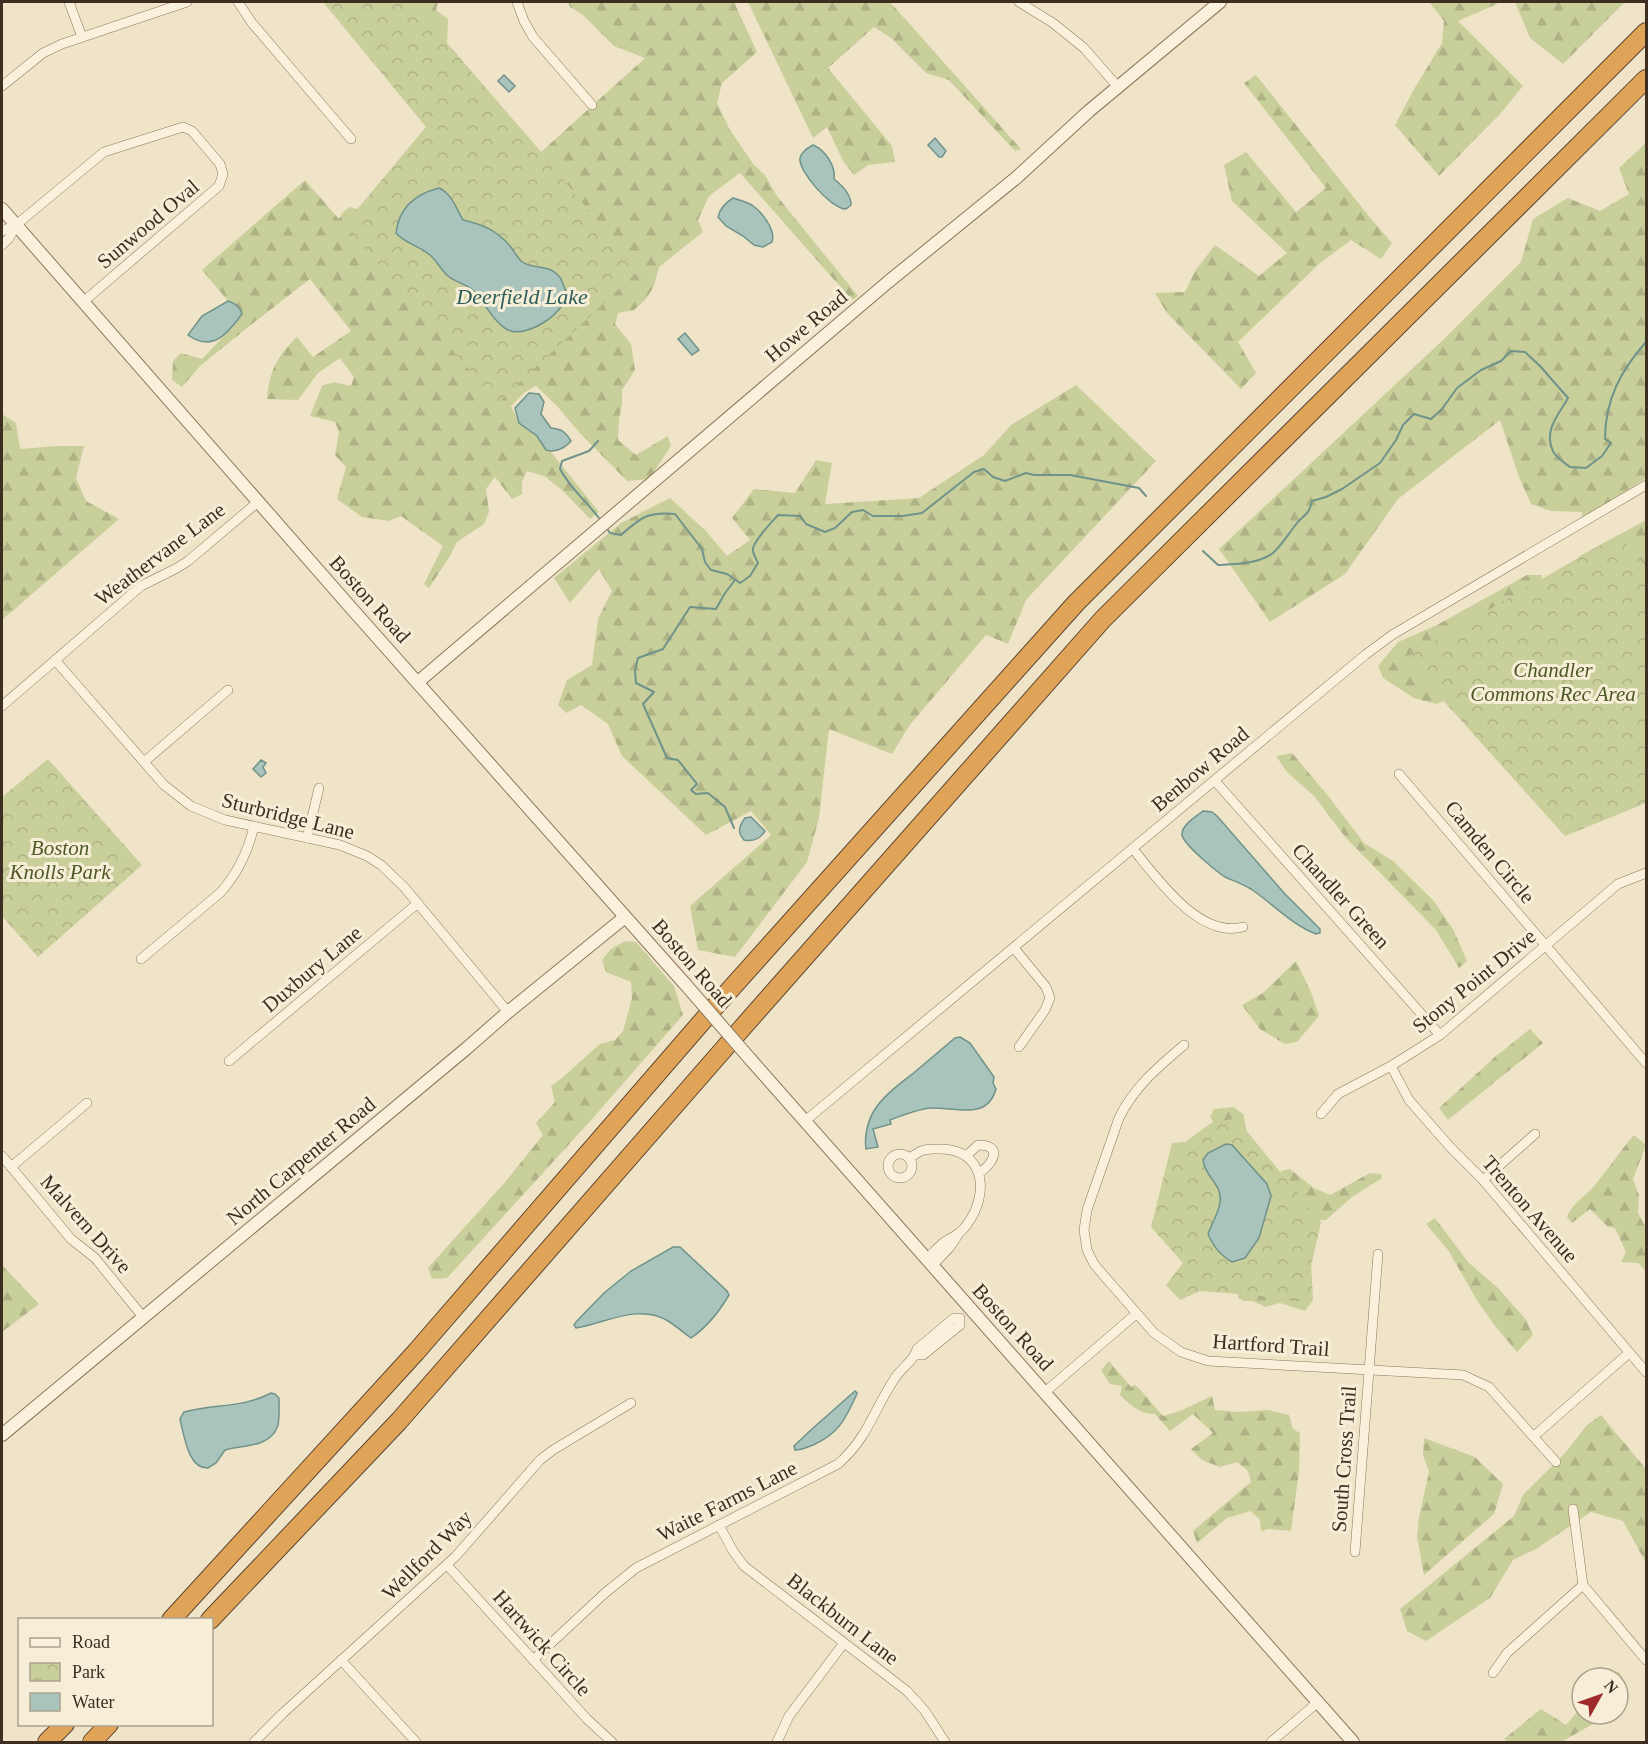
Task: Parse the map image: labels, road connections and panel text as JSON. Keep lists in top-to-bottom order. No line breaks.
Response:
{"streets":{"street":["Sunwood Oval","Howe Road","Weathervane Lane","Boston Road","Benbow Road","Sturbridge Lane","Camden Circle","Chandler Green","Duxbury Lane","Stony Point Drive","North Carpenter Road","Trenton Avenue","Malvern Drive","Hartford Trail","South Cross Trail","Waite Farms Lane","Wellford Way","Blackburn Lane","Hartwick Circle"]},"crossings":[["Sunwood Oval","Boston Road"],["Howe Road","Boston Road"],["Weathervane Lane","Boston Road"],["Weathervane Lane","Sturbridge Lane"],["Boston Road","Benbow Road"],["Boston Road","North Carpenter Road"],["Boston Road","Waite Farms Lane"],["Benbow Road","Chandler Green"],["Sturbridge Lane","Duxbury Lane"],["Sturbridge Lane","North Carpenter Road"],["Camden Circle","Stony Point Drive"],["Chandler Green","Stony Point Drive"],["Stony Point Drive","Trenton Avenue"],["North Carpenter Road","Malvern Drive"],["Hartford Trail","South Cross Trail"],["Waite Farms Lane","Blackburn Lane"],["Waite Farms Lane","Hartwick Circle"],["Wellford Way","Hartwick Circle"]],"water":["Deerfield Lake"],"parks":["Chandler Commons Rec Area","Boston Knolls Park"],"legend":["Road","Park","Water"],"north":"top right"}
